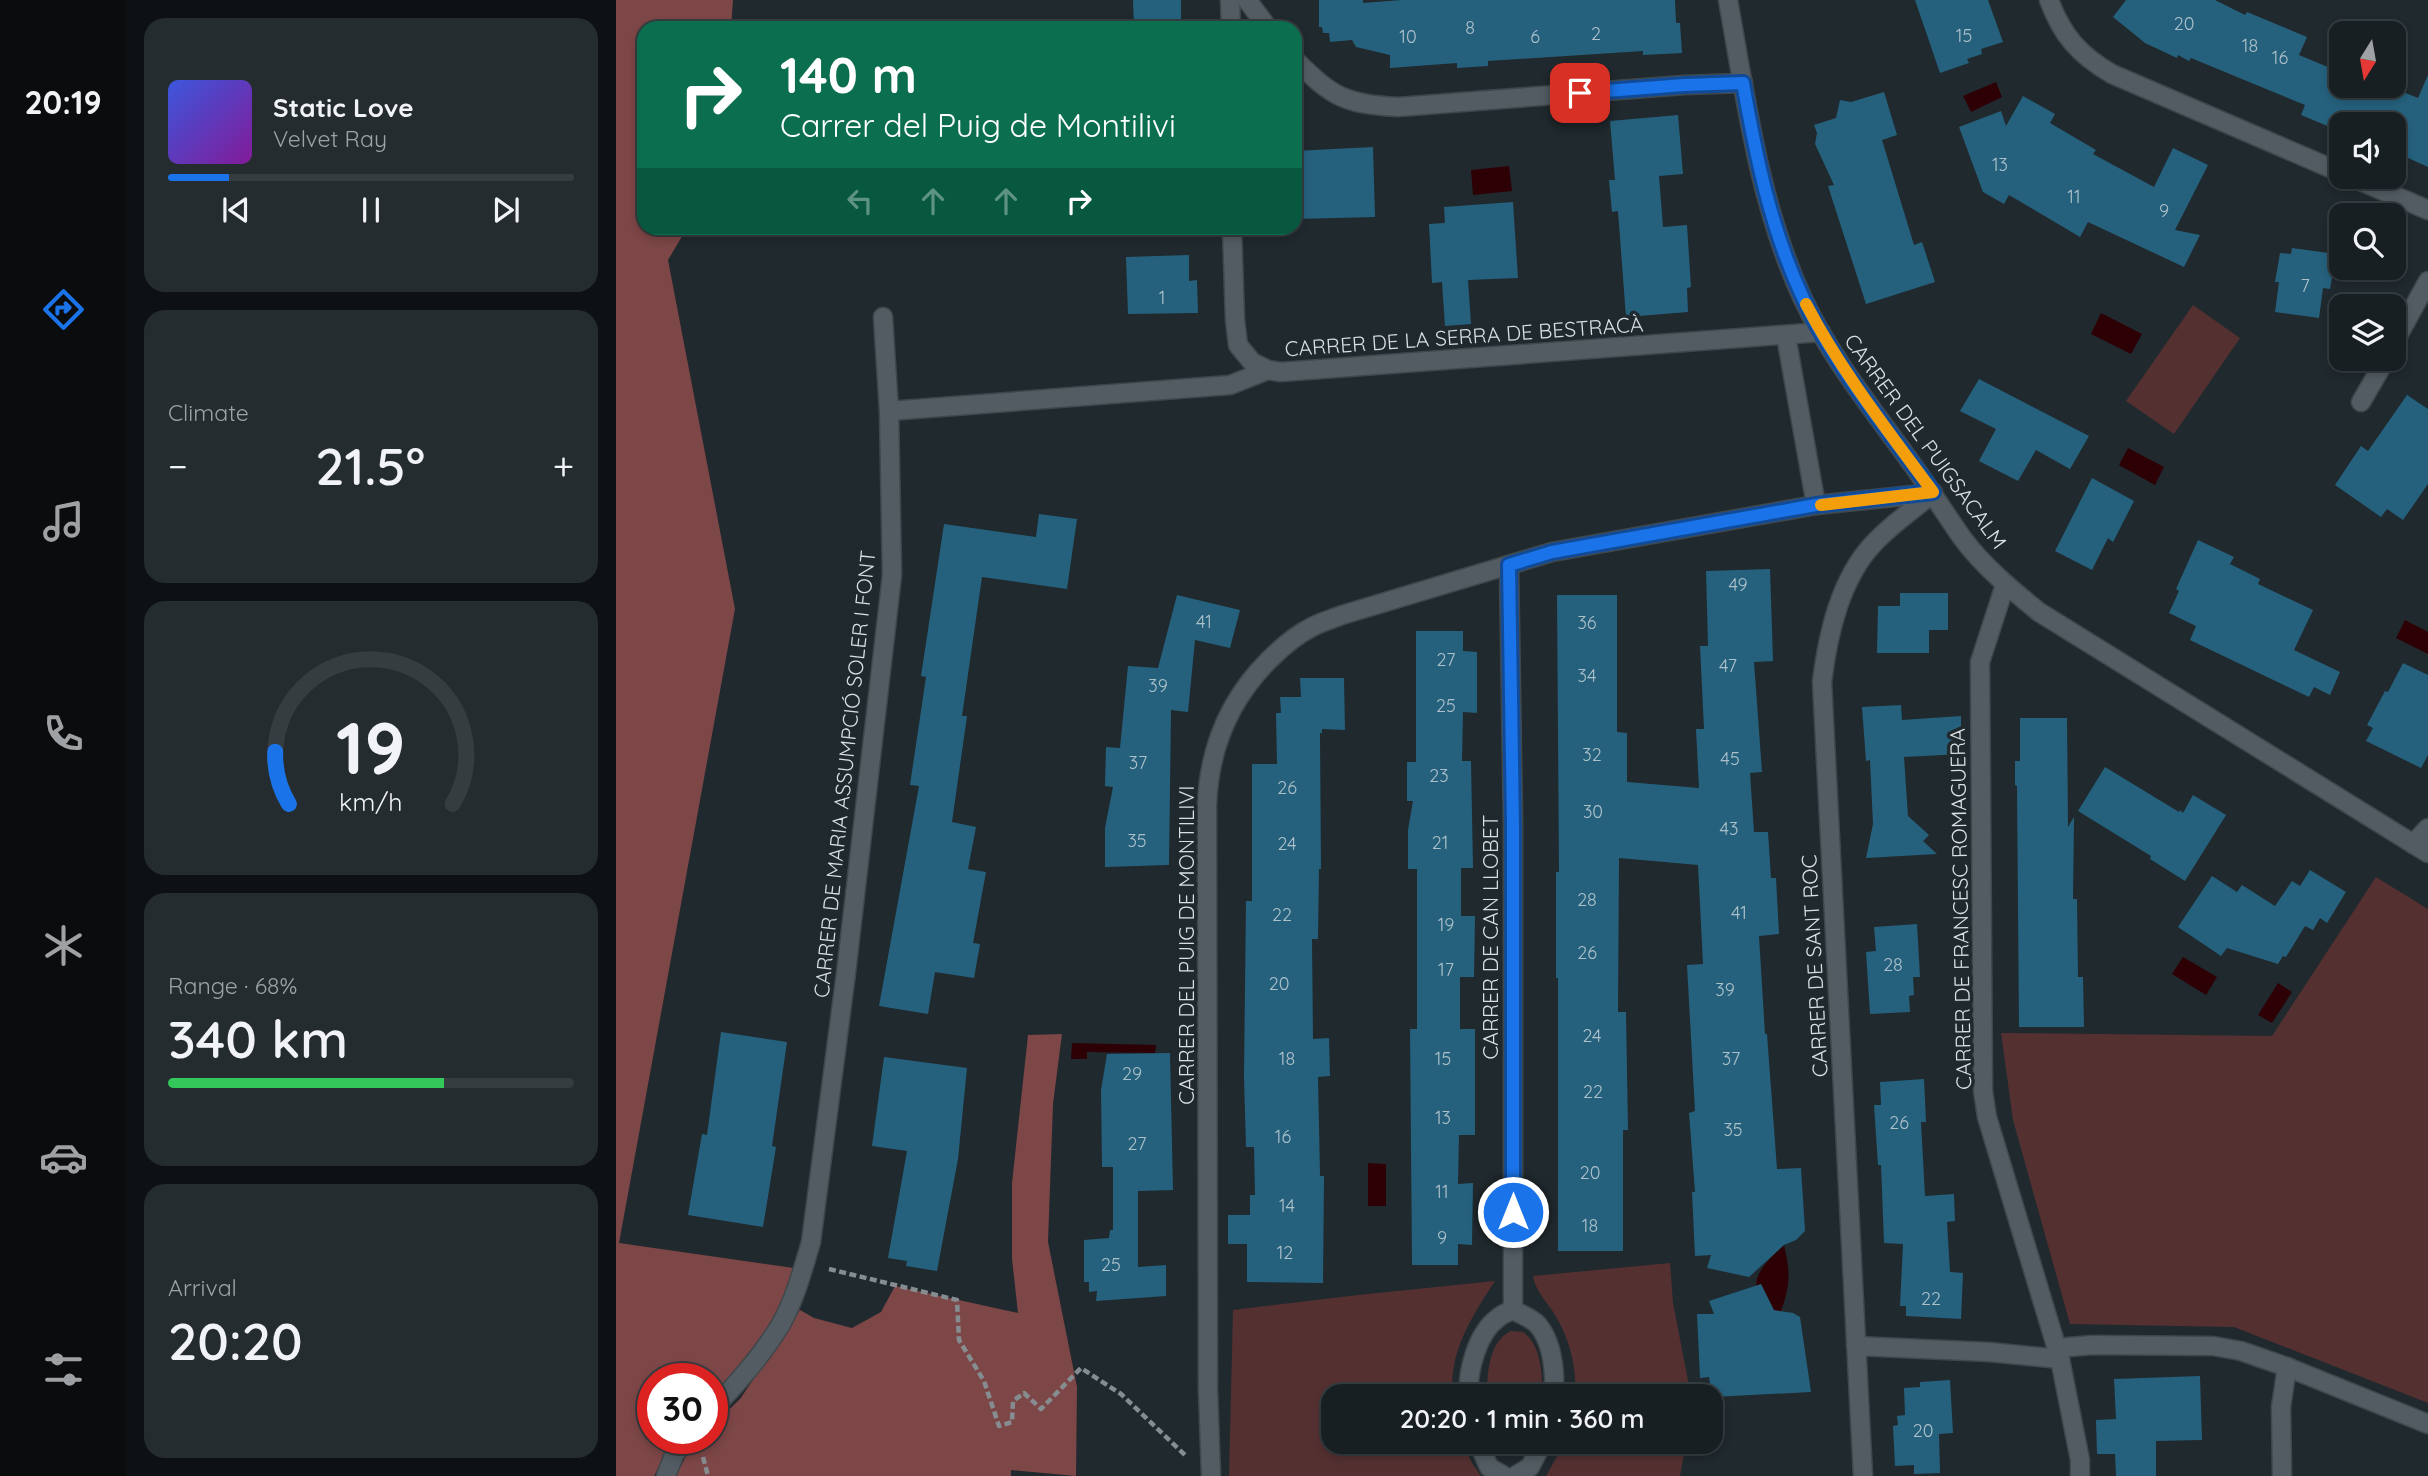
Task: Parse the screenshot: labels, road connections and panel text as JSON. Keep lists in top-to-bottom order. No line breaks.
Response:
{"streets":{"street":["CARRER DE LA SERRA DE BESTRACÀ","CARRER DEL PUIGSACALM","CARRER DE MARIA ASSUMPCIÓ SOLER I FONT","CARRER DE FRANCESC ROMAGUERA","CARRER DE CAN LLOBET","CARRER DEL PUIG DE MONTILIVI","CARRER DE SANT ROC"]},"crossings":[["CARRER DE LA SERRA DE BESTRACÀ","CARRER DEL PUIGSACALM"],["CARRER DEL PUIGSACALM","CARRER DE FRANCESC ROMAGUERA"],["CARRER DEL PUIGSACALM","CARRER DEL PUIG DE MONTILIVI"],["CARRER DEL PUIGSACALM","CARRER DE SANT ROC"],["CARRER DE CAN LLOBET","CARRER DEL PUIG DE MONTILIVI"],["CARRER DEL PUIG DE MONTILIVI","CARRER DE SANT ROC"]],"house_numbers":["20","8","2","15","10","6","18","16","13","11","9","7","1","49","41","36","27","47","34","39","25","32","45","37","23","26","30","43","35","21","24","28","41","22","19","26","28","17","20","39","24","18","15","37","29","22","13","26","35","16","27","20","11","14","18","9","12","25","22","20"],"north":"bottom","page":{"tabs":"20:19","turn":["140 m","Carrer del Puig de Montilivi"],"song":["Static Love","Velvet Ray"],"tile":["Climate",["Range · 68%","340 km"],["Arrival","20:20"]],"heat":["−","21.5°","+"],"limit":"30","trip":"20:20 · 1 min · 360 m","gauge":["19","km/h"]}}
